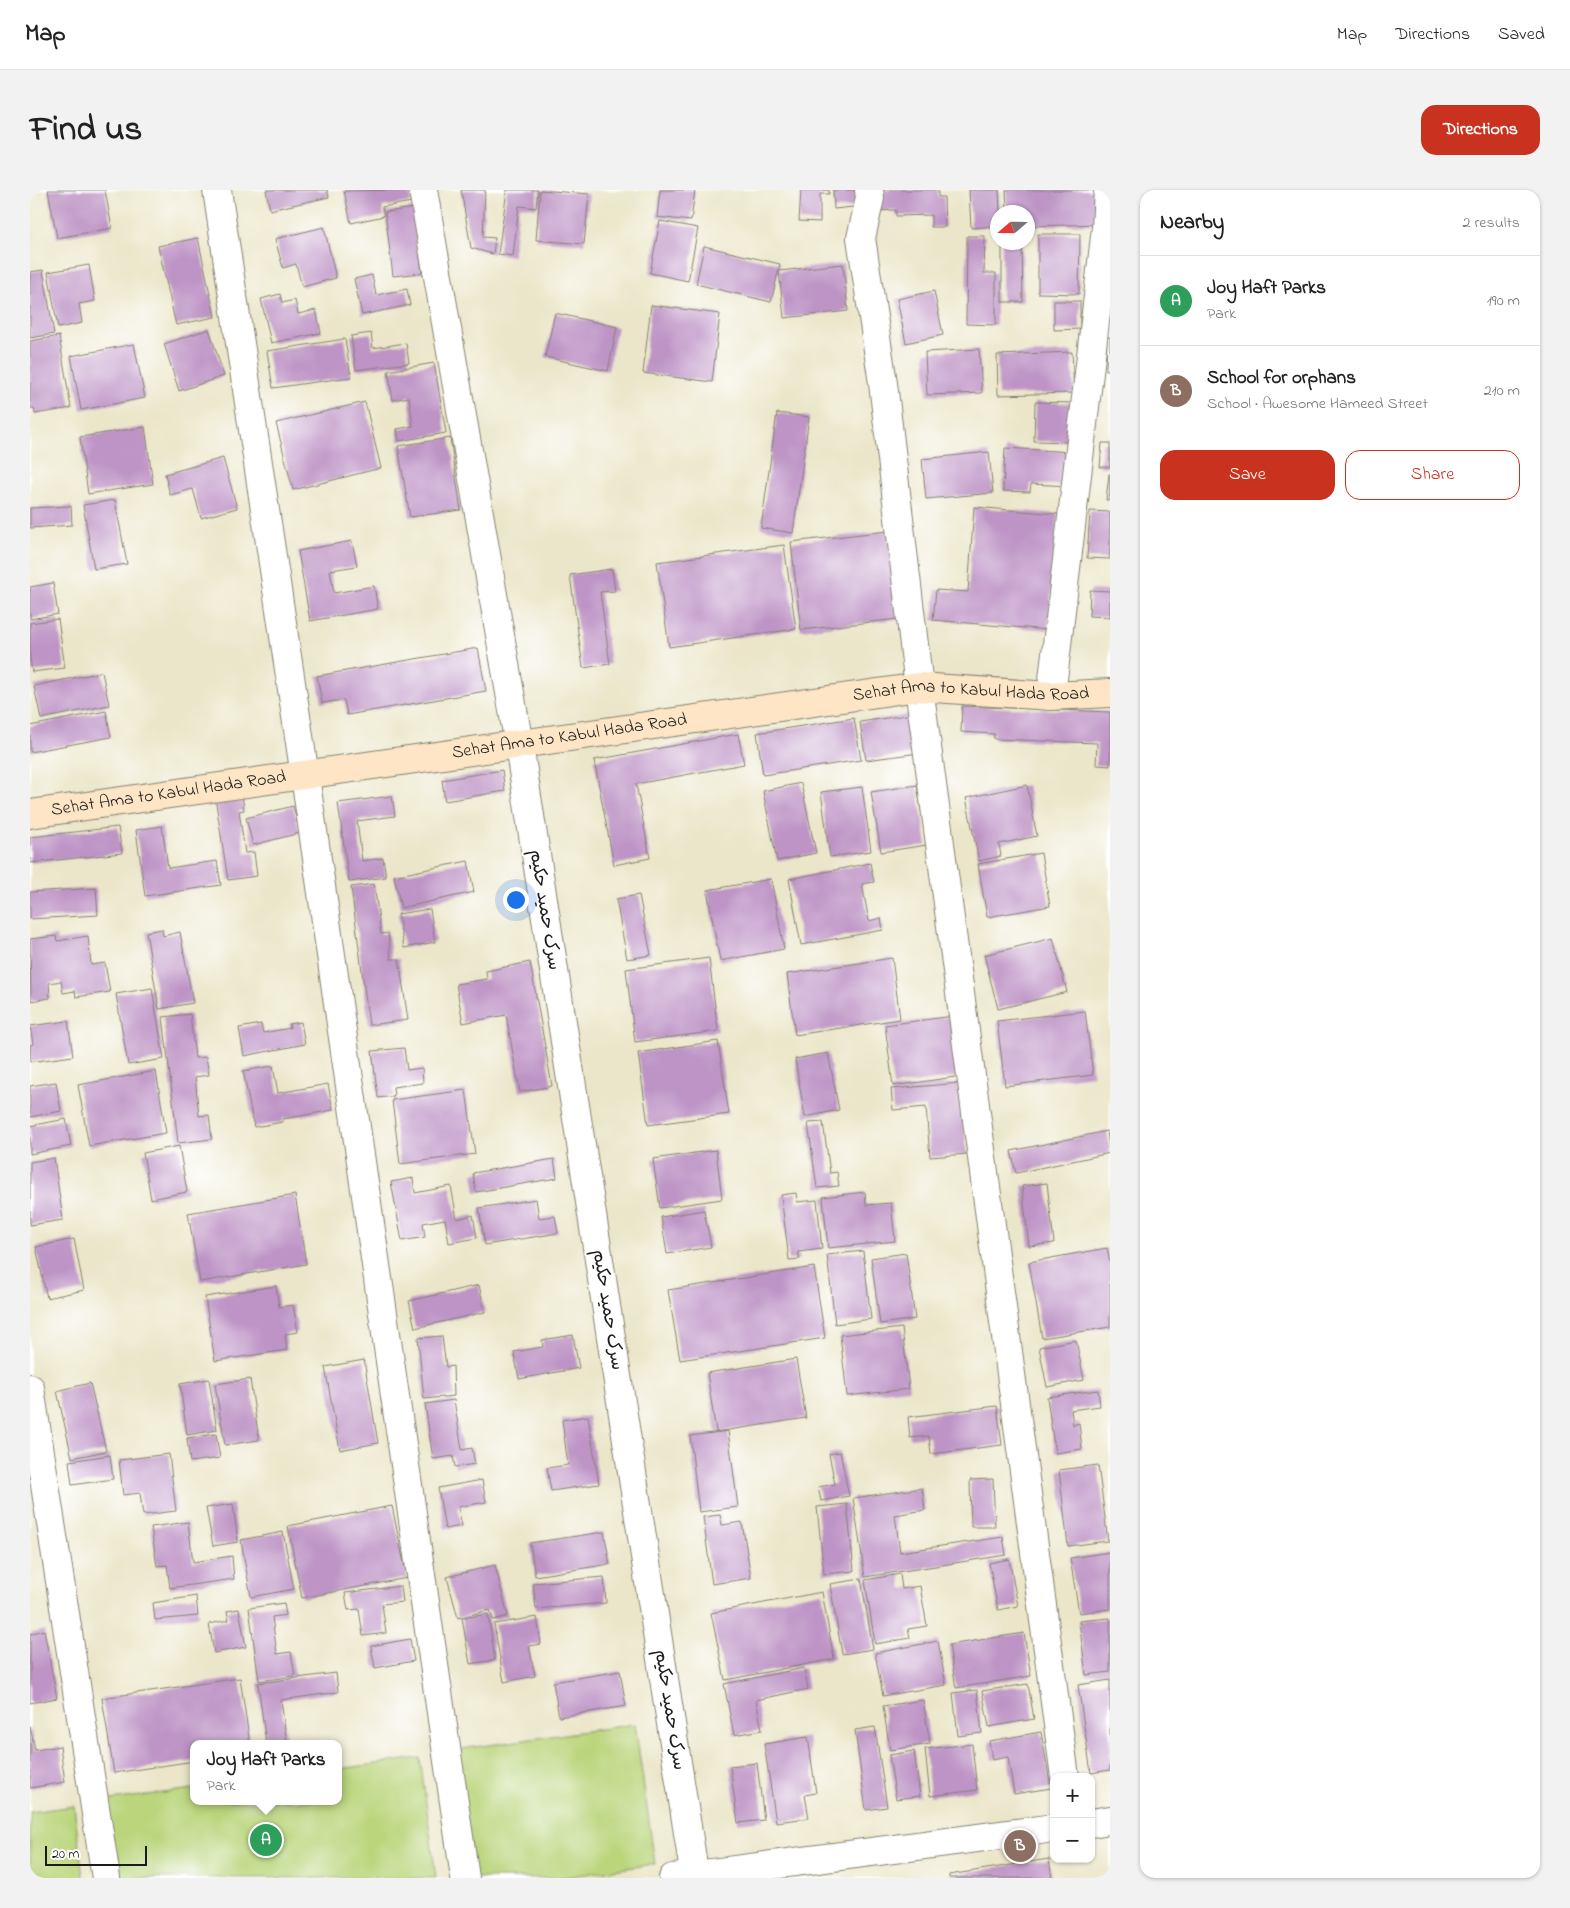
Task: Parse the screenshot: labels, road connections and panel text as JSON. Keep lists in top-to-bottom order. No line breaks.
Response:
{"streets":{"main road":["Sehat Ama to Kabul Hada Road"],"street":["سرک حمید حکیم"]},"crossings":[["Sehat Ama to Kabul Hada Road","سرک حمید حکیم"]],"scale_bar":"20 m","north":"left","page":{"header":"Map","nav":["Map","Directions","Saved"],"title":"Find us","buttons":["Directions",["Save","Share"]],"heading":["Nearby","2 results"],"list":[{"mark":"A","name":"Joy Haft Parks","note":"Park","value":"190 m"},{"mark":"B","name":"School for orphans","note":"School · Awesome Hameed Street","value":"210 m"}],"popup":["Joy Haft Parks","Park"],"map_buttons":["+","−"],"pins":["A","B"],"scale":"20 m"}}
